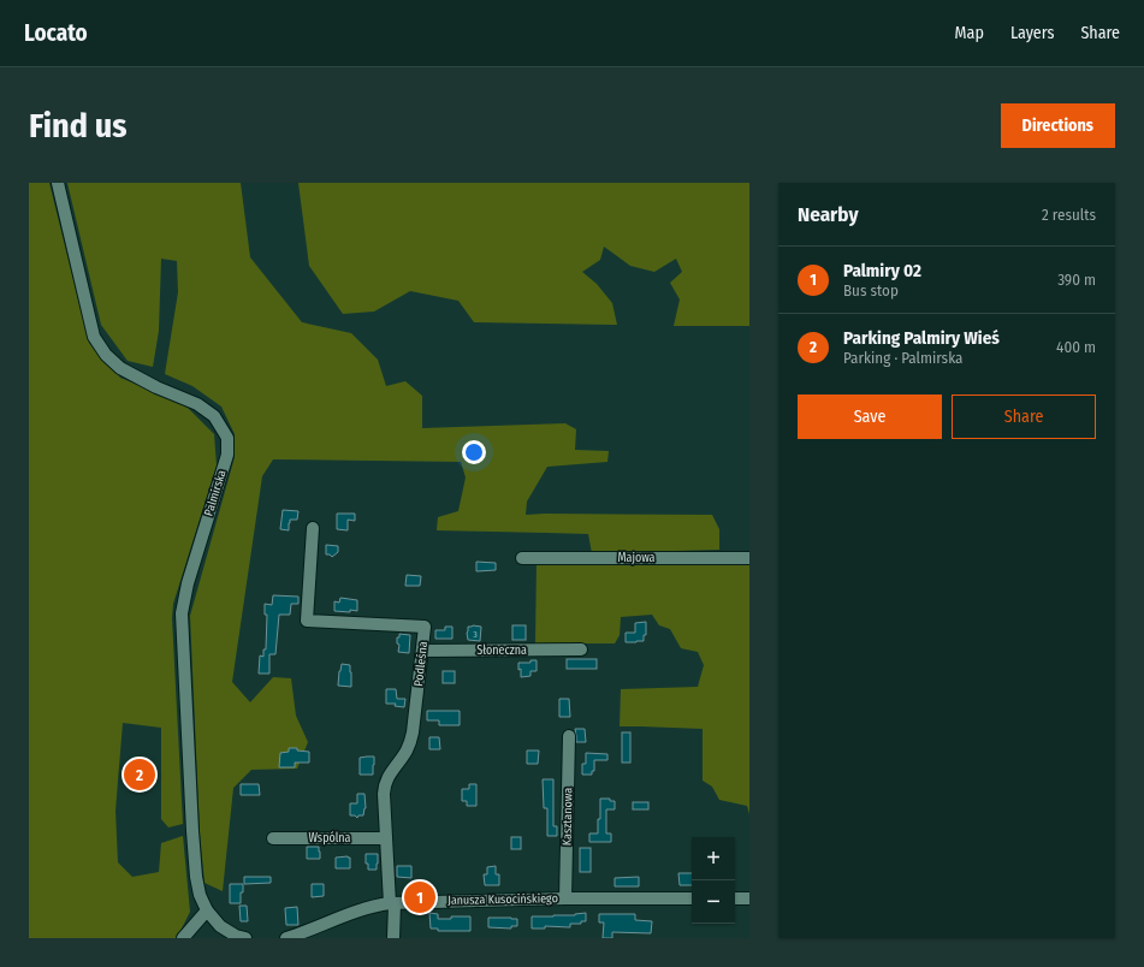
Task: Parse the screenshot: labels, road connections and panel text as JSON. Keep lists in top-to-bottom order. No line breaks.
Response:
{"streets":{"street":["Palmirska","Majowa","Słoneczna","Podleśna","Kasztanowa","Wspólna","Janusza Kusocińskiego"]},"crossings":[["Słoneczna","Podleśna"],["Podleśna","Wspólna"],["Podleśna","Janusza Kusocińskiego"],["Kasztanowa","Janusza Kusocińskiego"]],"house_numbers":["3"],"page":{"header":"Locato","nav":["Map","Layers","Share"],"buttons":["Directions",["Save","Share"]],"title":"Find us","heading":["Nearby","2 results"],"list":[{"mark":"1","name":"Palmiry 02","note":"Bus stop","value":"390 m"},{"mark":"2","name":"Parking Palmiry Wieś","note":"Parking · Palmirska","value":"400 m"}],"pins":["2","1"],"map_buttons":["+","−"]}}
